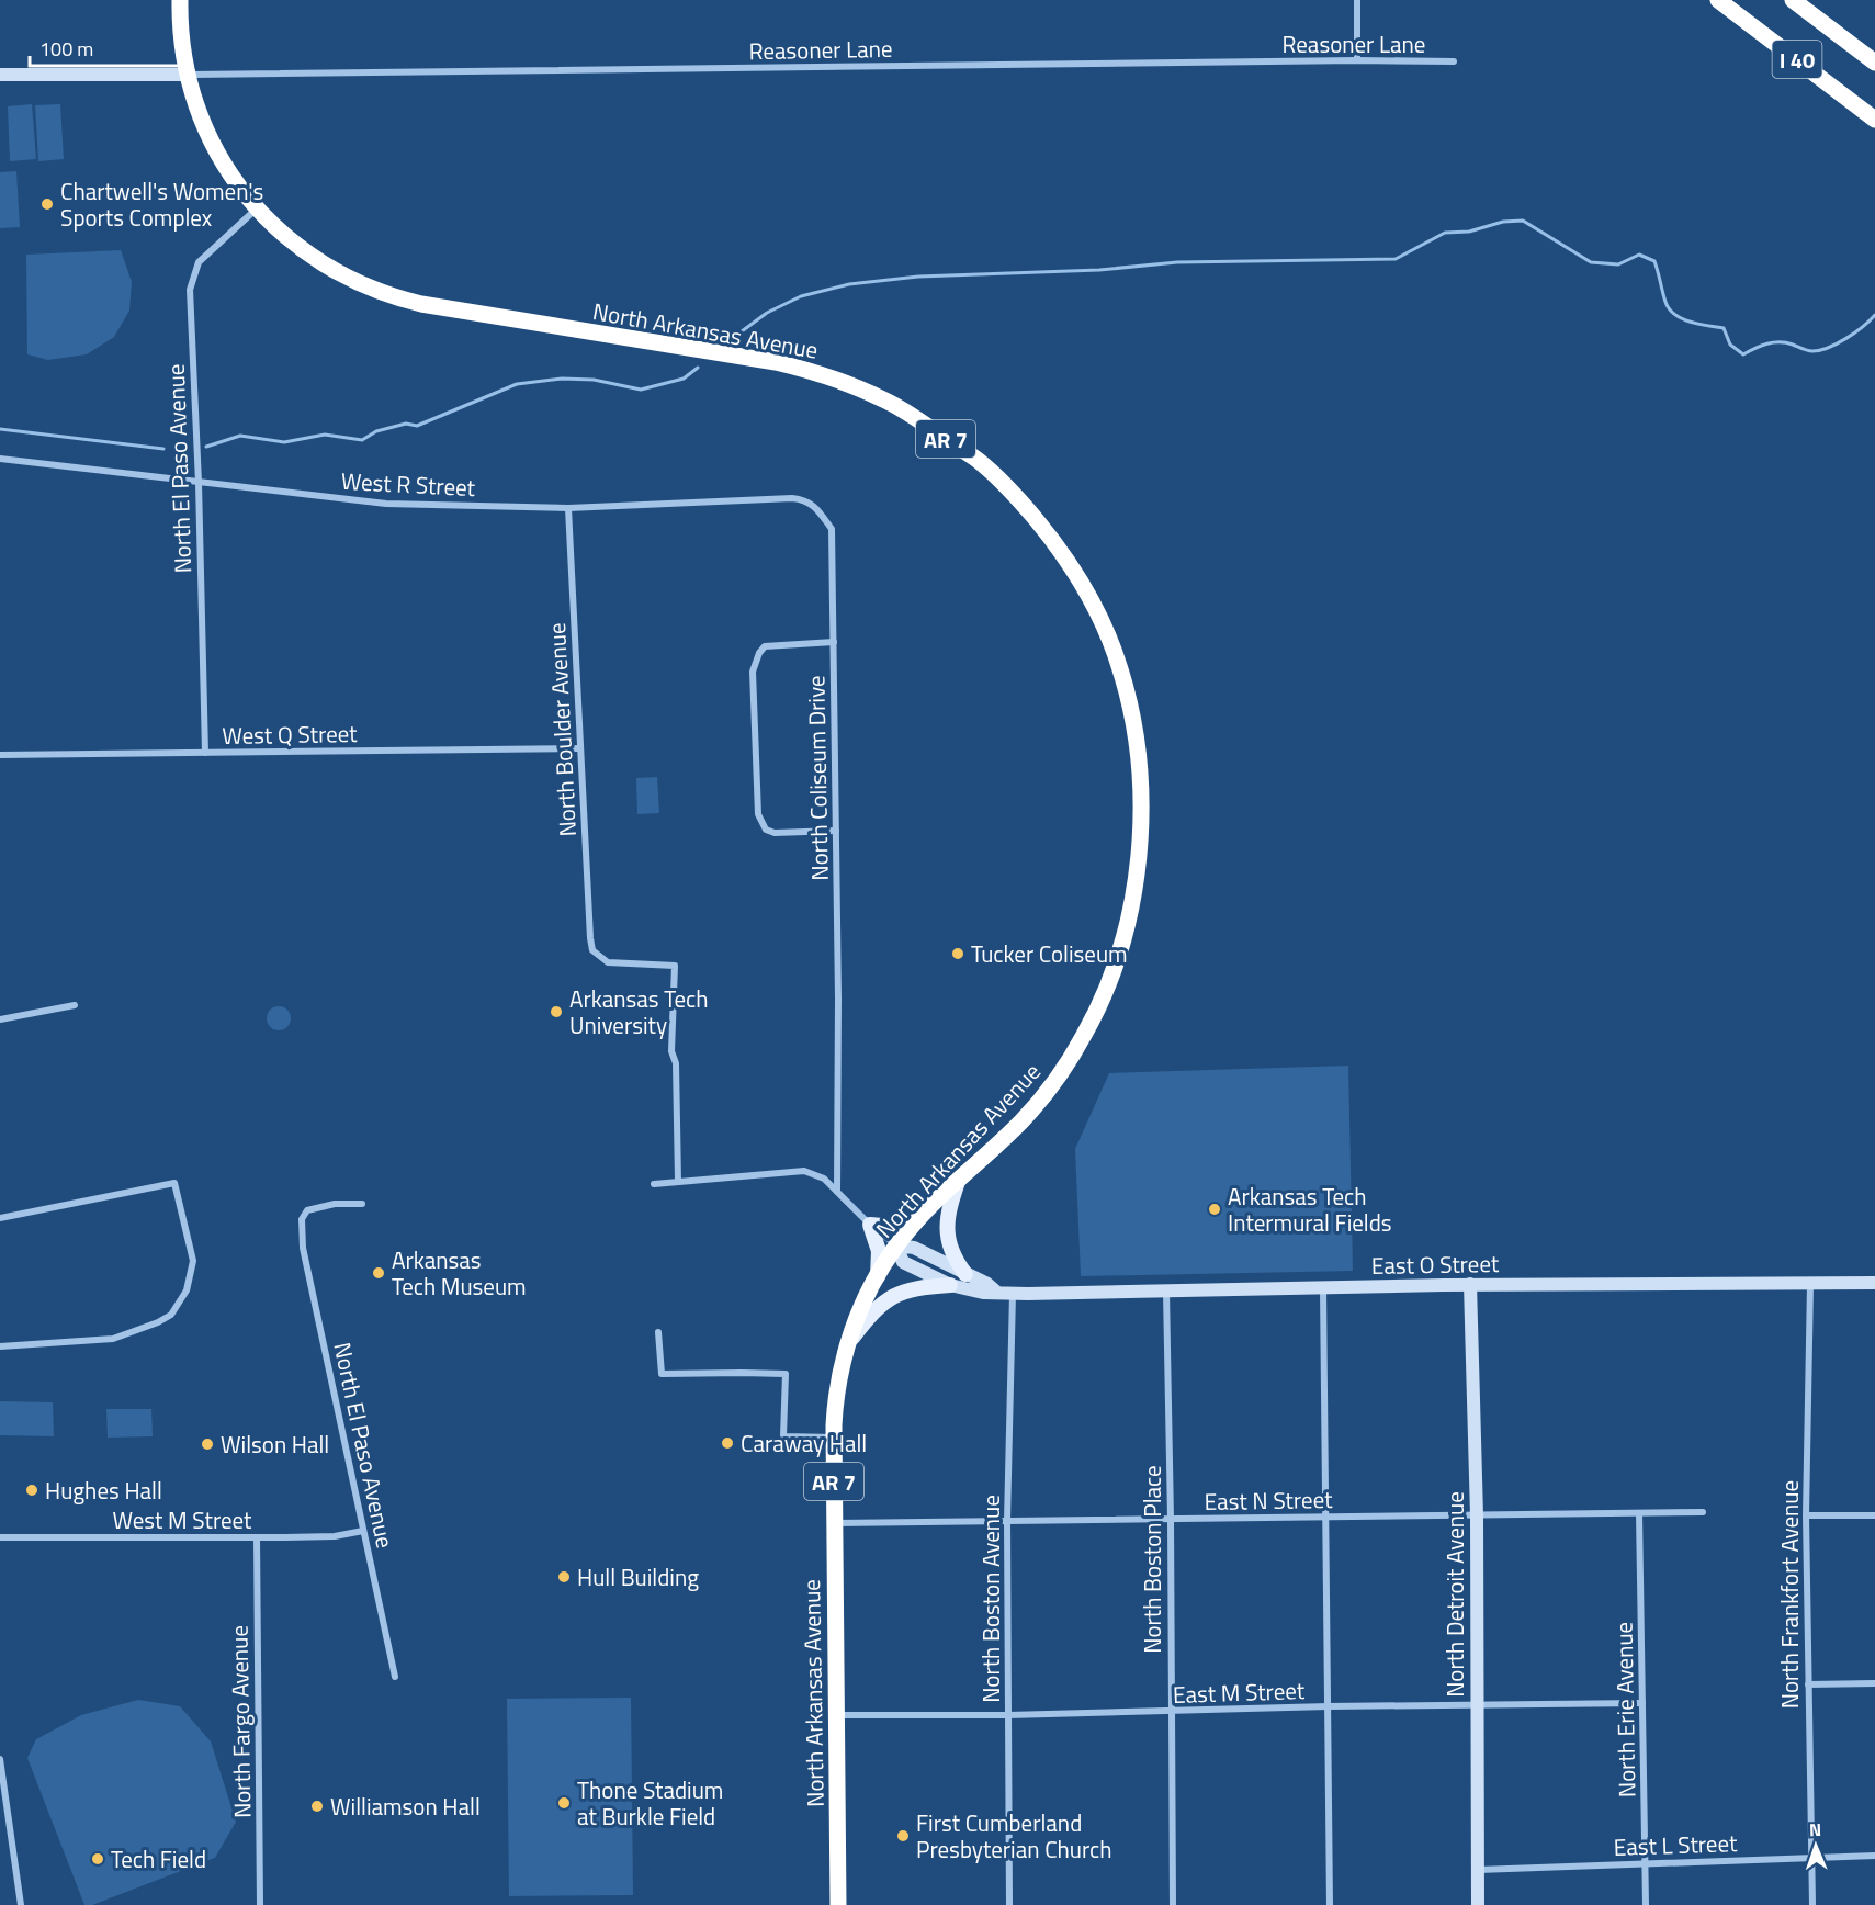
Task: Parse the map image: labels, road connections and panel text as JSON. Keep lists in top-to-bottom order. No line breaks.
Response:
{"streets":{"highway":["I 40","North Arkansas Avenue","AR 7"],"street":["Reasoner Lane","North El Paso Avenue","West R Street","North Boulder Avenue","West Q Street","North Coliseum Drive","East O Street","East N Street","West M Street","North Boston Place","North Detroit Avenue","North Frankfort Avenue","North Boston Avenue","East M Street","North Erie Avenue","North Fargo Avenue","East L Street"]},"crossings":[["Reasoner Lane","North Arkansas Avenue"],["North Arkansas Avenue","North El Paso Avenue"],["North Arkansas Avenue","East O Street"],["North Arkansas Avenue","East N Street"],["North Arkansas Avenue","East M Street"],["North El Paso Avenue","West R Street"],["North El Paso Avenue","West Q Street"],["North El Paso Avenue","West M Street"],["West R Street","North Boulder Avenue"],["West R Street","North Coliseum Drive"],["North Boulder Avenue","West Q Street"],["East O Street","North Boston Place"],["East O Street","North Detroit Avenue"],["East O Street","North Frankfort Avenue"],["East O Street","North Boston Avenue"],["East N Street","North Boston Place"],["East N Street","North Detroit Avenue"],["East N Street","North Boston Avenue"],["East N Street","North Erie Avenue"],["West M Street","North Fargo Avenue"],["North Boston Place","East M Street"],["North Detroit Avenue","East M Street"],["North Detroit Avenue","East L Street"],["North Frankfort Avenue","East L Street"],["North Boston Avenue","East M Street"],["East M Street","North Erie Avenue"],["North Erie Avenue","East L Street"]],"places":["Chartwell's Women's Sports Complex","Tucker Coliseum","Arkansas Tech University","Arkansas Tech Intermural Fields","Arkansas Tech Museum","Caraway Hall","Wilson Hall","Hughes Hall","Hull Building","Thone Stadium at Burkle Field","Williamson Hall","First Cumberland Presbyterian Church","Tech Field"],"scale_bar":"100 m","north":"top"}
